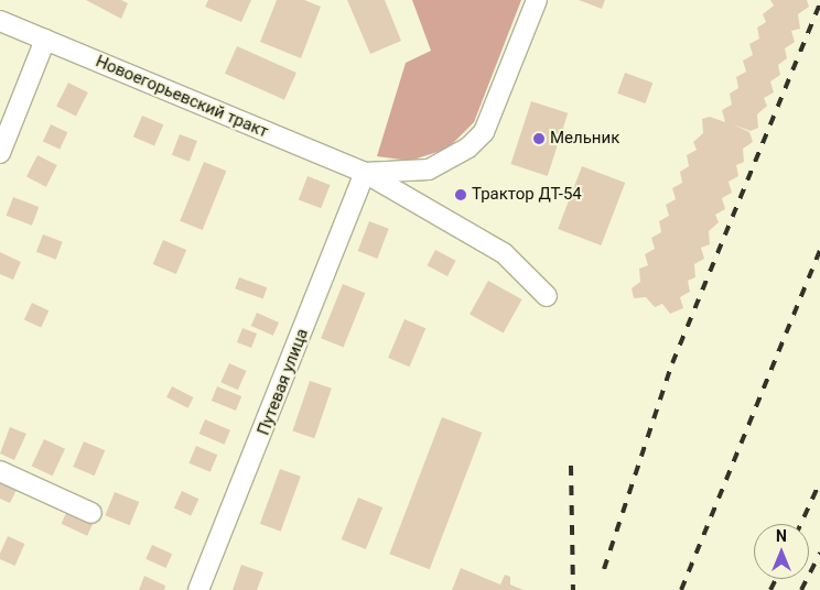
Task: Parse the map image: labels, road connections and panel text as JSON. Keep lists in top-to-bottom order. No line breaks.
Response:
{"streets":{"street":["Новоегорьевский тракт","Путевая улица"]},"crossings":[["Новоегорьевский тракт","Путевая улица"]],"places":["Мельник","Трактор ДТ-54"],"north":"top"}
